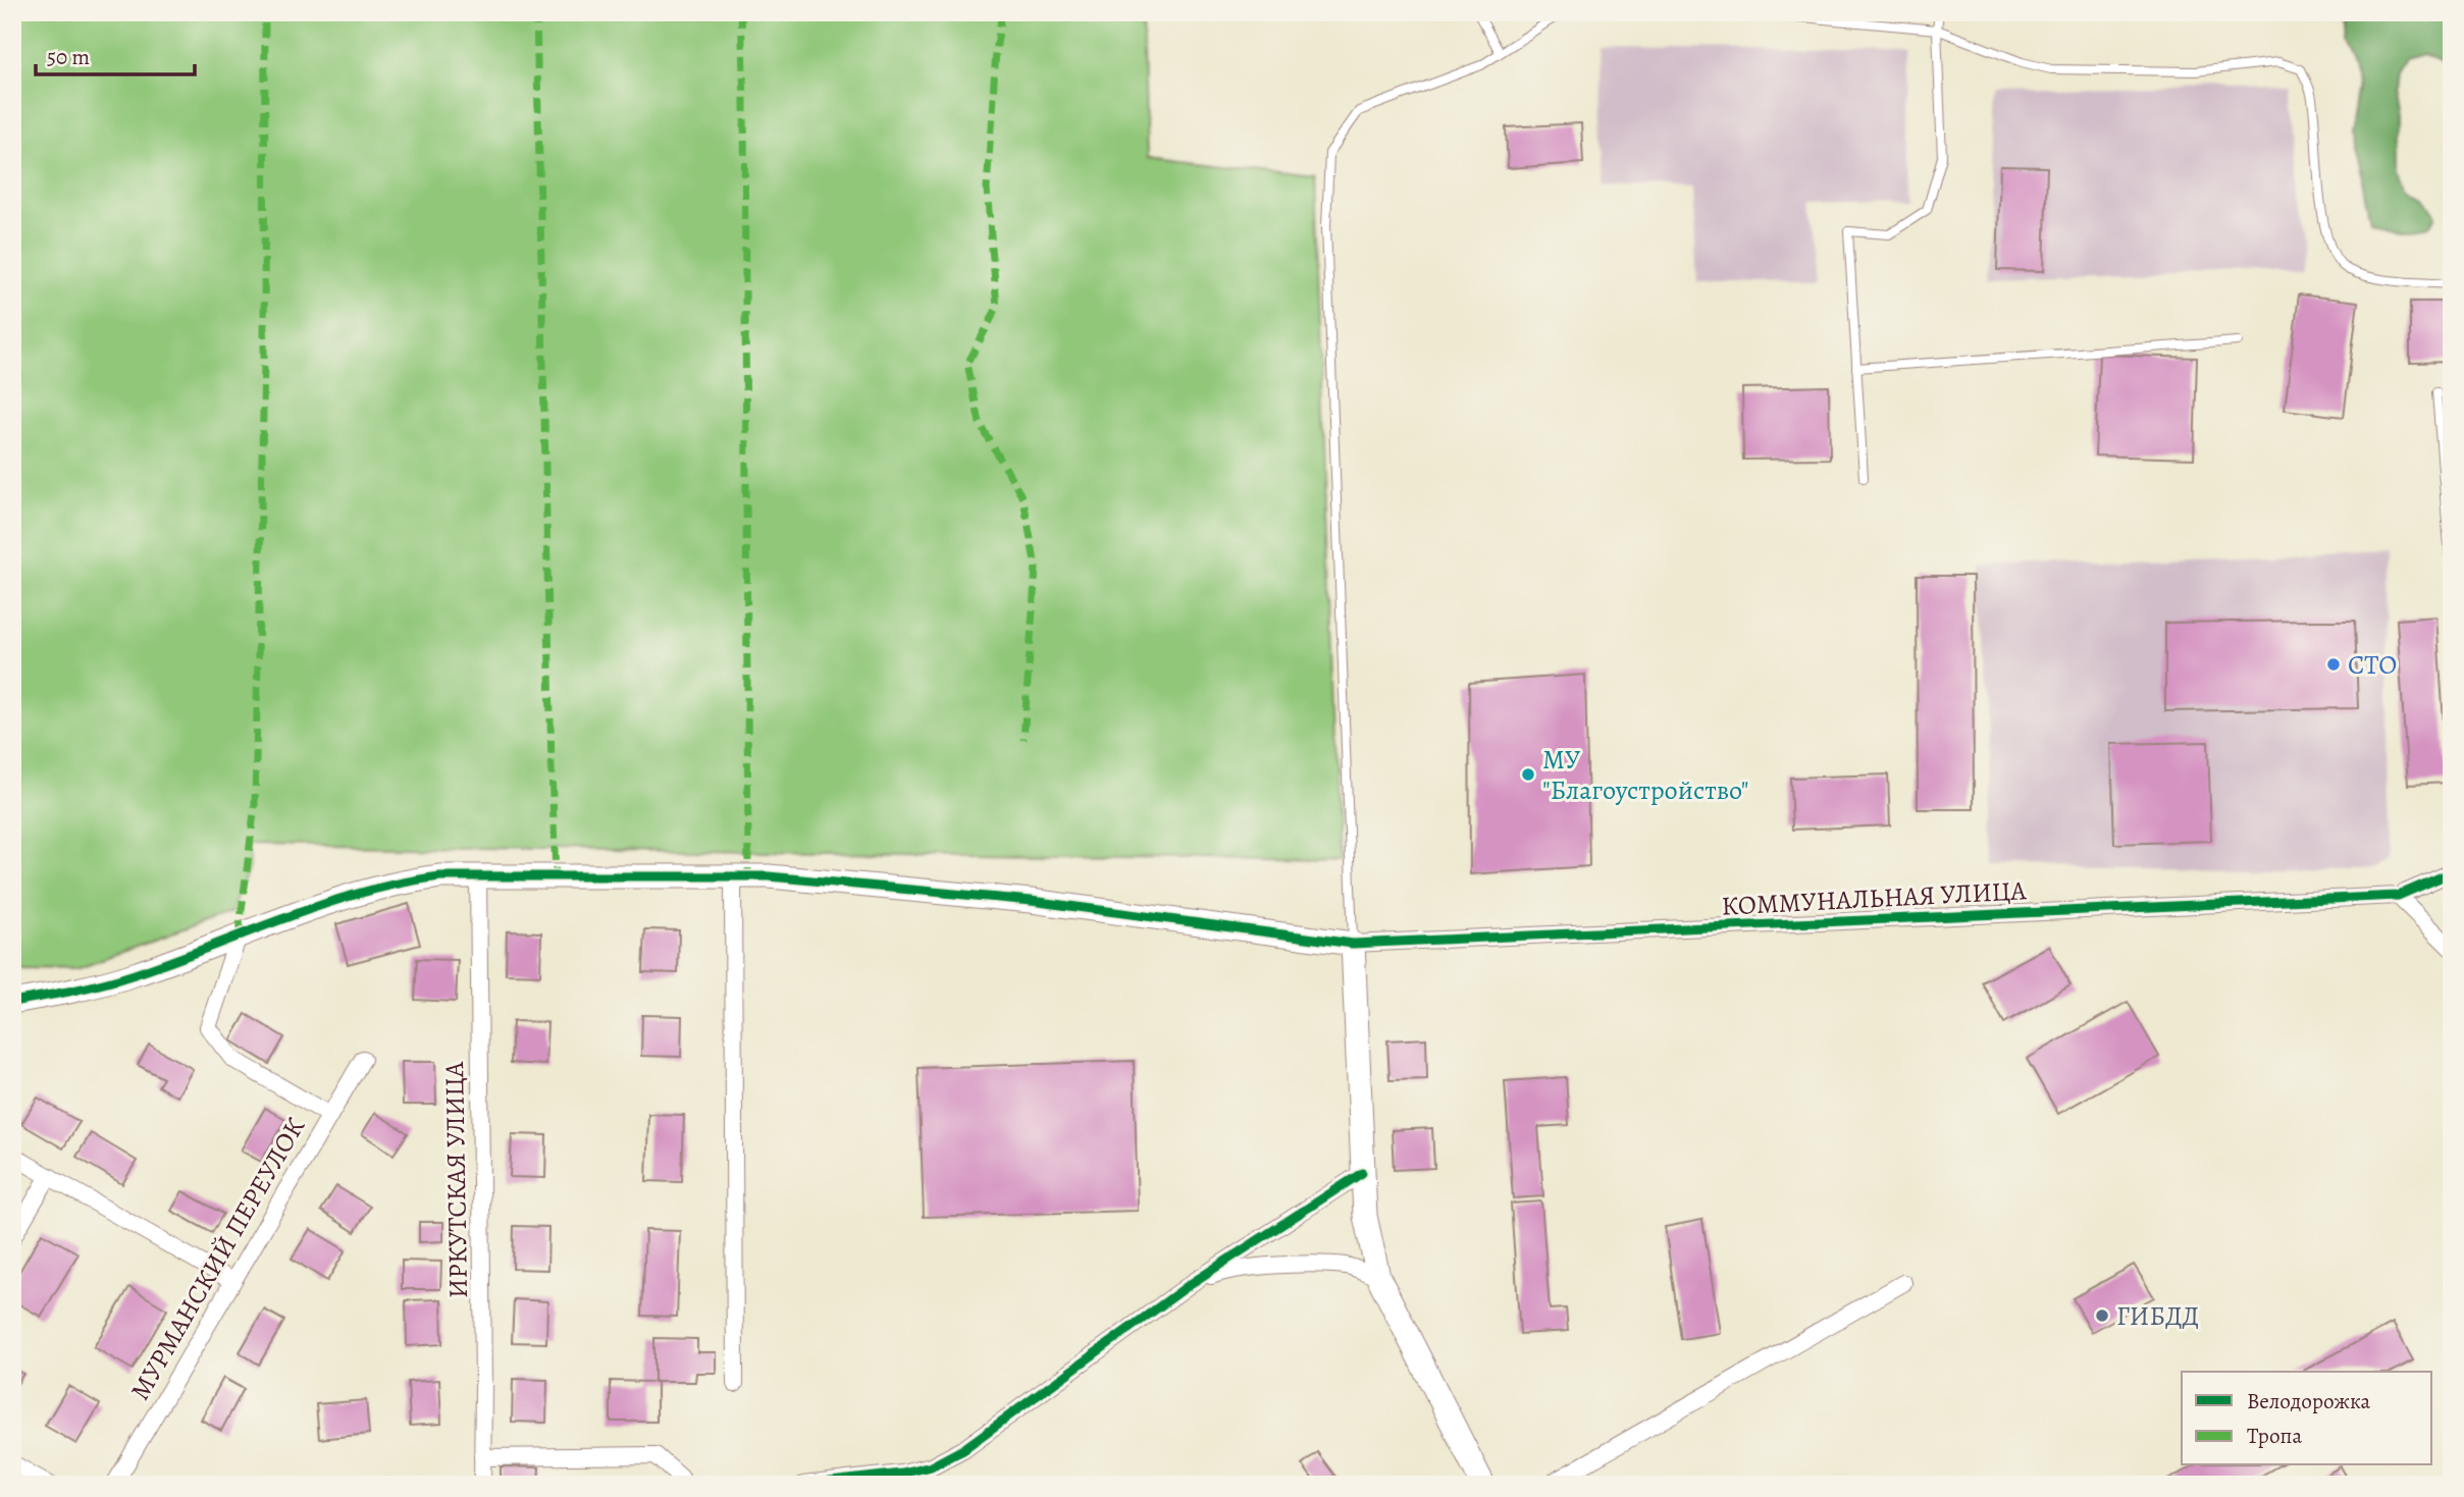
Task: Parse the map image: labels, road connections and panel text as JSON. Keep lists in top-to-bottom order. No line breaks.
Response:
{"streets":{"street":["КОММУНАЛЬНАЯ УЛИЦА","ИРКУТСКАЯ УЛИЦА","МУРМАНСКИЙ ПЕРЕУЛОК"]},"places":["СТО","МУ \"Благоустройство\"","ГИБДД"],"legend":["Велодорожка","Тропа"],"scale_bar":"50 m"}
